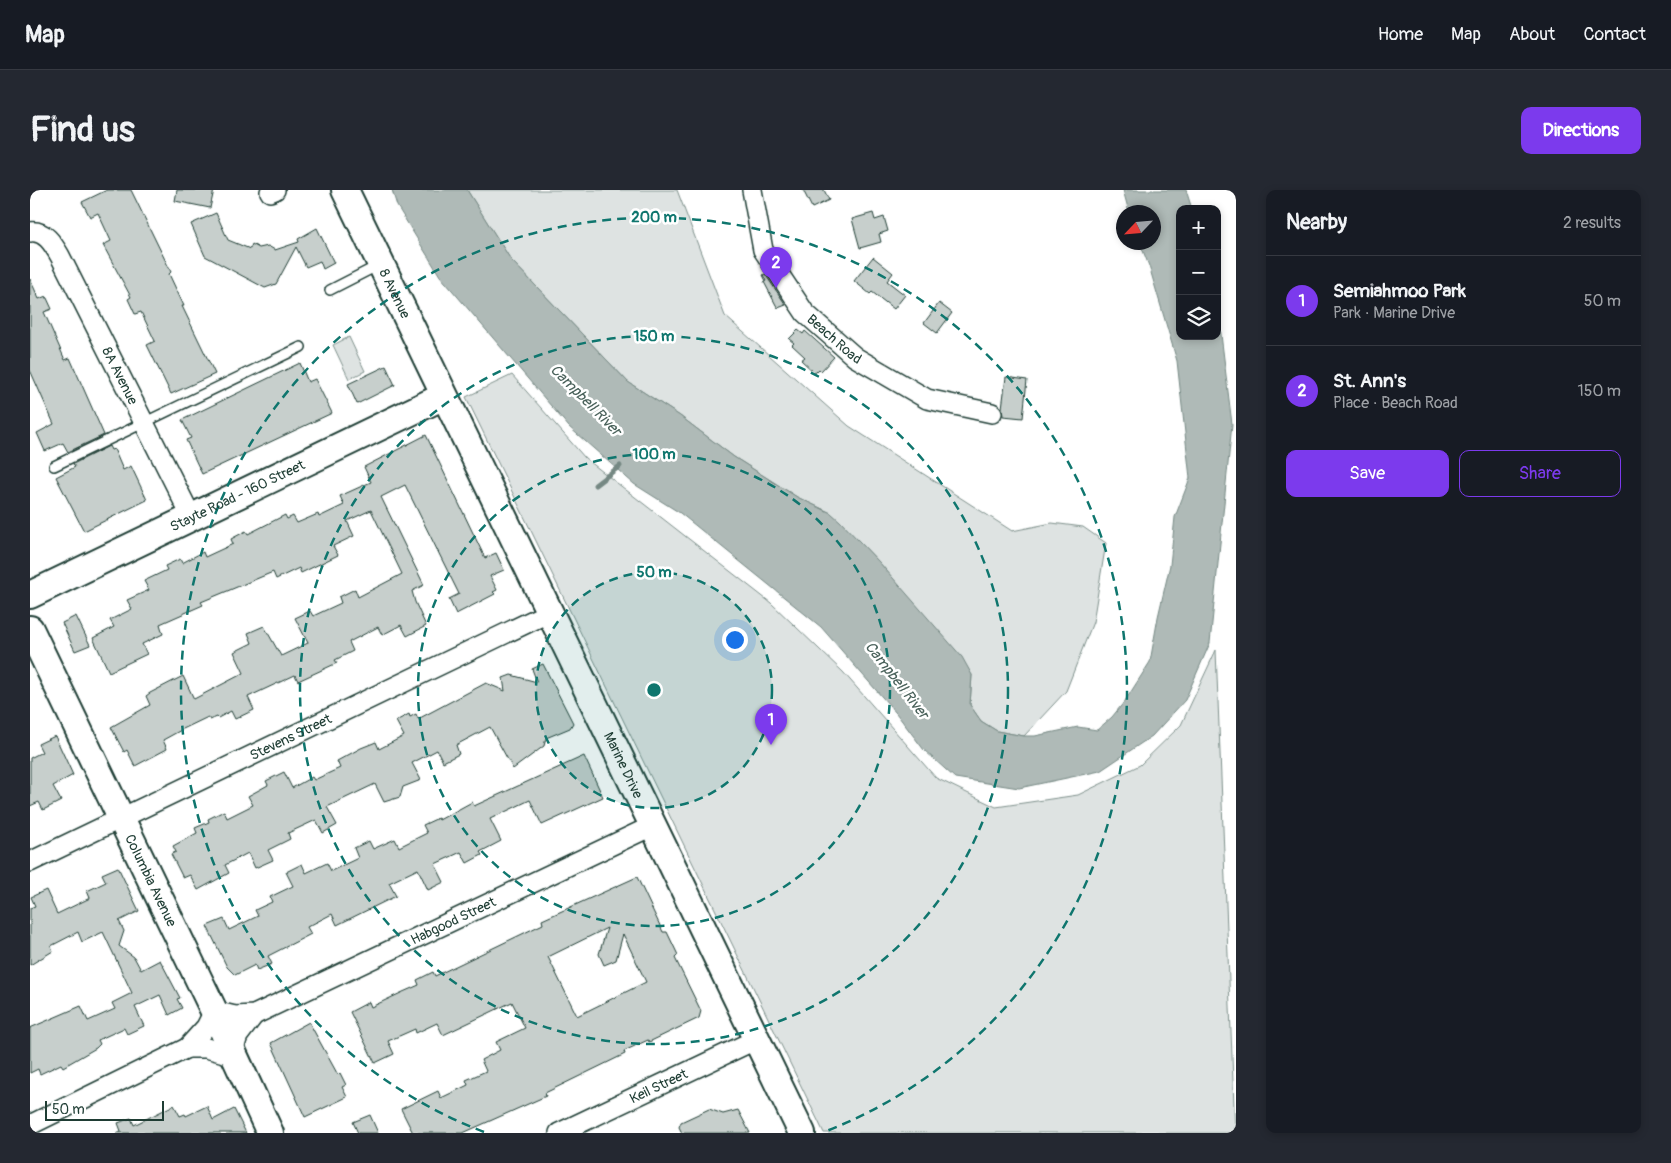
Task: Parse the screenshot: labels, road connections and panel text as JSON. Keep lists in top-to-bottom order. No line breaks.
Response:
{"streets":{"street":["8 Avenue","Beach Road","8A Avenue","Stayte Road - 160 Street","Stevens Street","Marine Drive","Columbia Avenue","Habgood Street","Keil Street"]},"crossings":[["8 Avenue","Stayte Road - 160 Street"],["8 Avenue","Marine Drive"],["8A Avenue","Stayte Road - 160 Street"],["Stayte Road - 160 Street","Marine Drive"],["Stevens Street","Marine Drive"],["Stevens Street","Columbia Avenue"],["Marine Drive","Habgood Street"],["Marine Drive","Keil Street"],["Columbia Avenue","Habgood Street"]],"water":["Campbell River"],"scale_bar":"50 m","north":"bottom left","page":{"header":"Map","nav":["Home","Map","About","Contact"],"buttons":["Directions",["Save","Share"]],"title":"Find us","heading":["Nearby","2 results"],"map_buttons":["+","−"],"pins":["2","1"],"list":[{"mark":"1","name":"Semiahmoo Park","note":"Park · Marine Drive","value":"50 m"},{"mark":"2","name":"St. Ann's","note":"Place · Beach Road","value":"150 m"}],"scale":"50 m"},"rings":["200 m","150 m","100 m","50 m"]}
